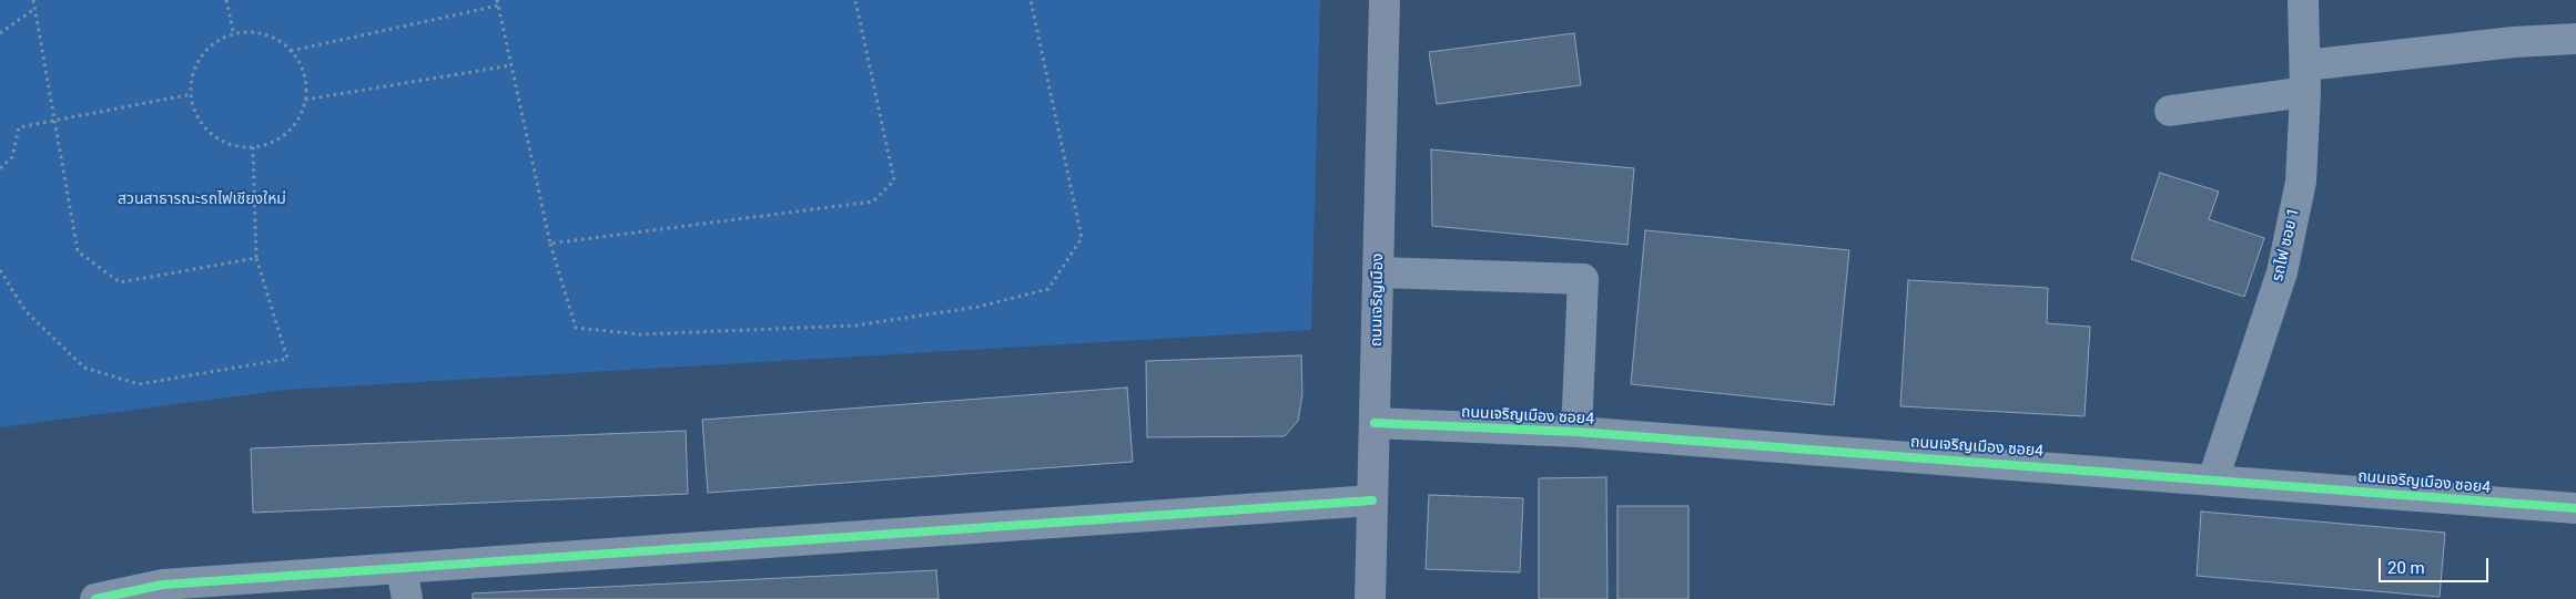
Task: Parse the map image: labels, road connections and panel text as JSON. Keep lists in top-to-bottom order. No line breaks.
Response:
{"streets":{"main road":["ถนนเจริญเมือง"],"street":["รถไฟ ซอย 1","ถนนเจริญเมือง ซอย4"]},"crossings":[["รถไฟ ซอย 1","ถนนเจริญเมือง ซอย4"],["ถนนเจริญเมือง","ถนนเจริญเมือง ซอย4"]],"parks":["สวนสาธารณะรถไฟเชียงใหม่"],"scale_bar":"20 m"}
